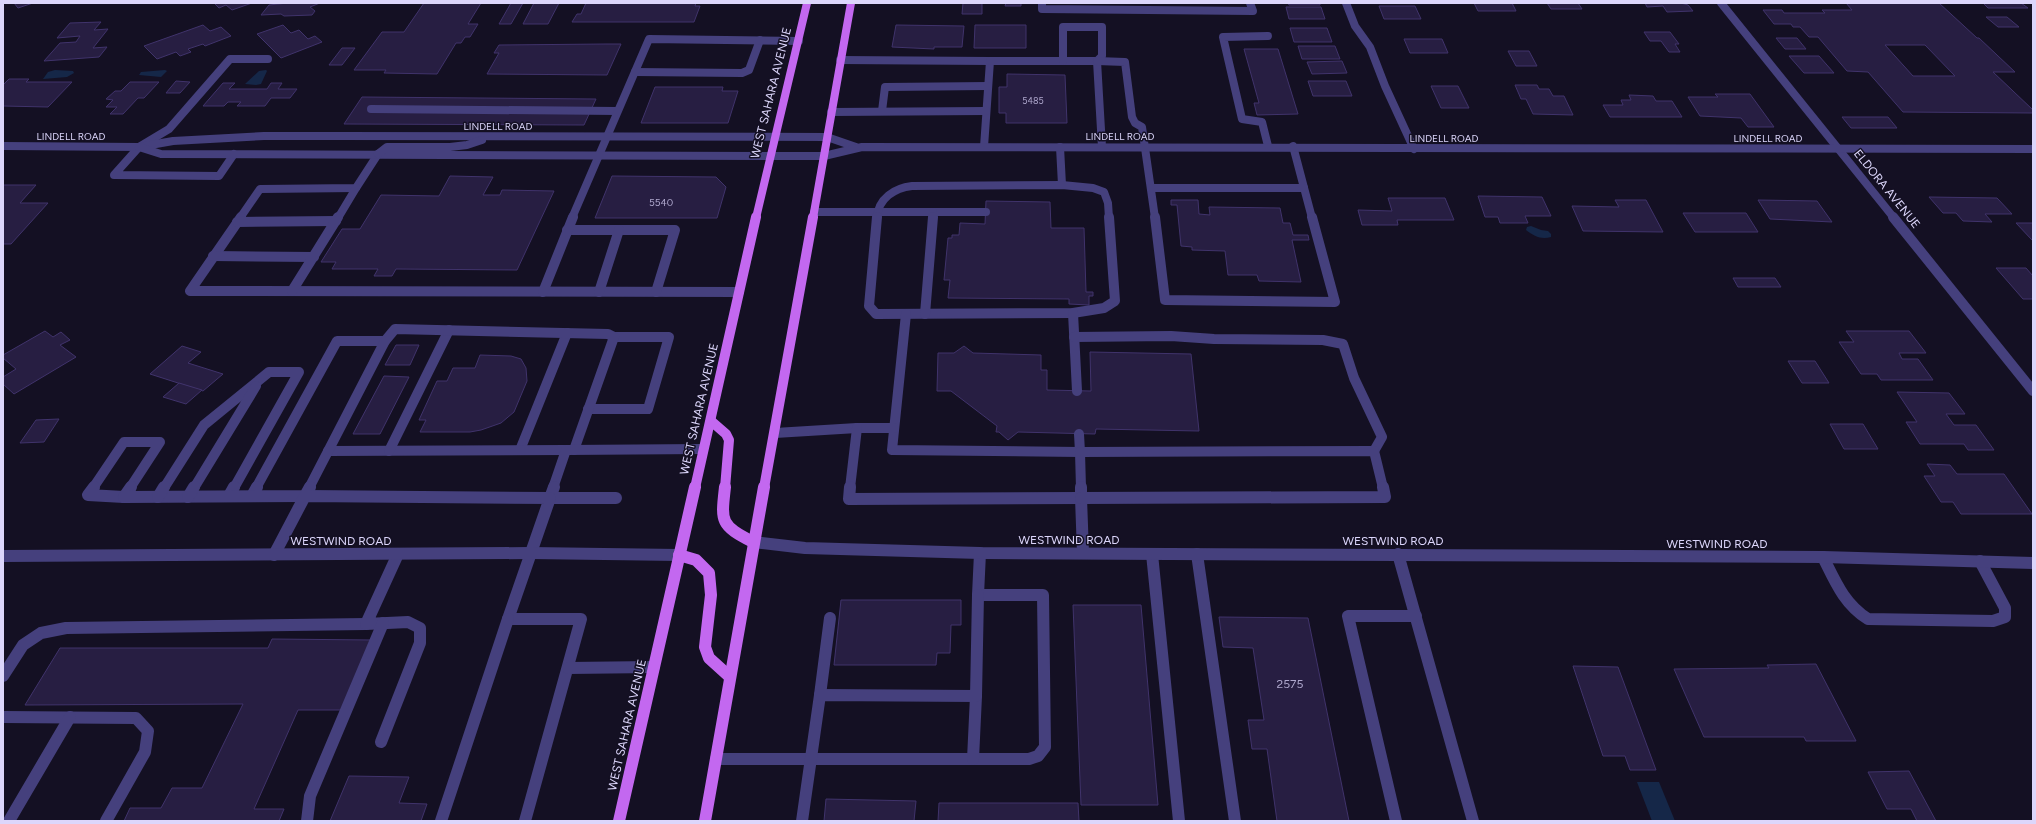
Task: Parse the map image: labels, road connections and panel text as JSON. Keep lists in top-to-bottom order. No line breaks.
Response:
{"streets":{"main road":["WEST SAHARA AVENUE"],"street":["LINDELL ROAD","ELDORA AVENUE","WESTWIND ROAD"]},"crossings":[["WEST SAHARA AVENUE","LINDELL ROAD"],["WEST SAHARA AVENUE","WESTWIND ROAD"],["LINDELL ROAD","ELDORA AVENUE"]],"house_numbers":["5485","5540","2575"]}
